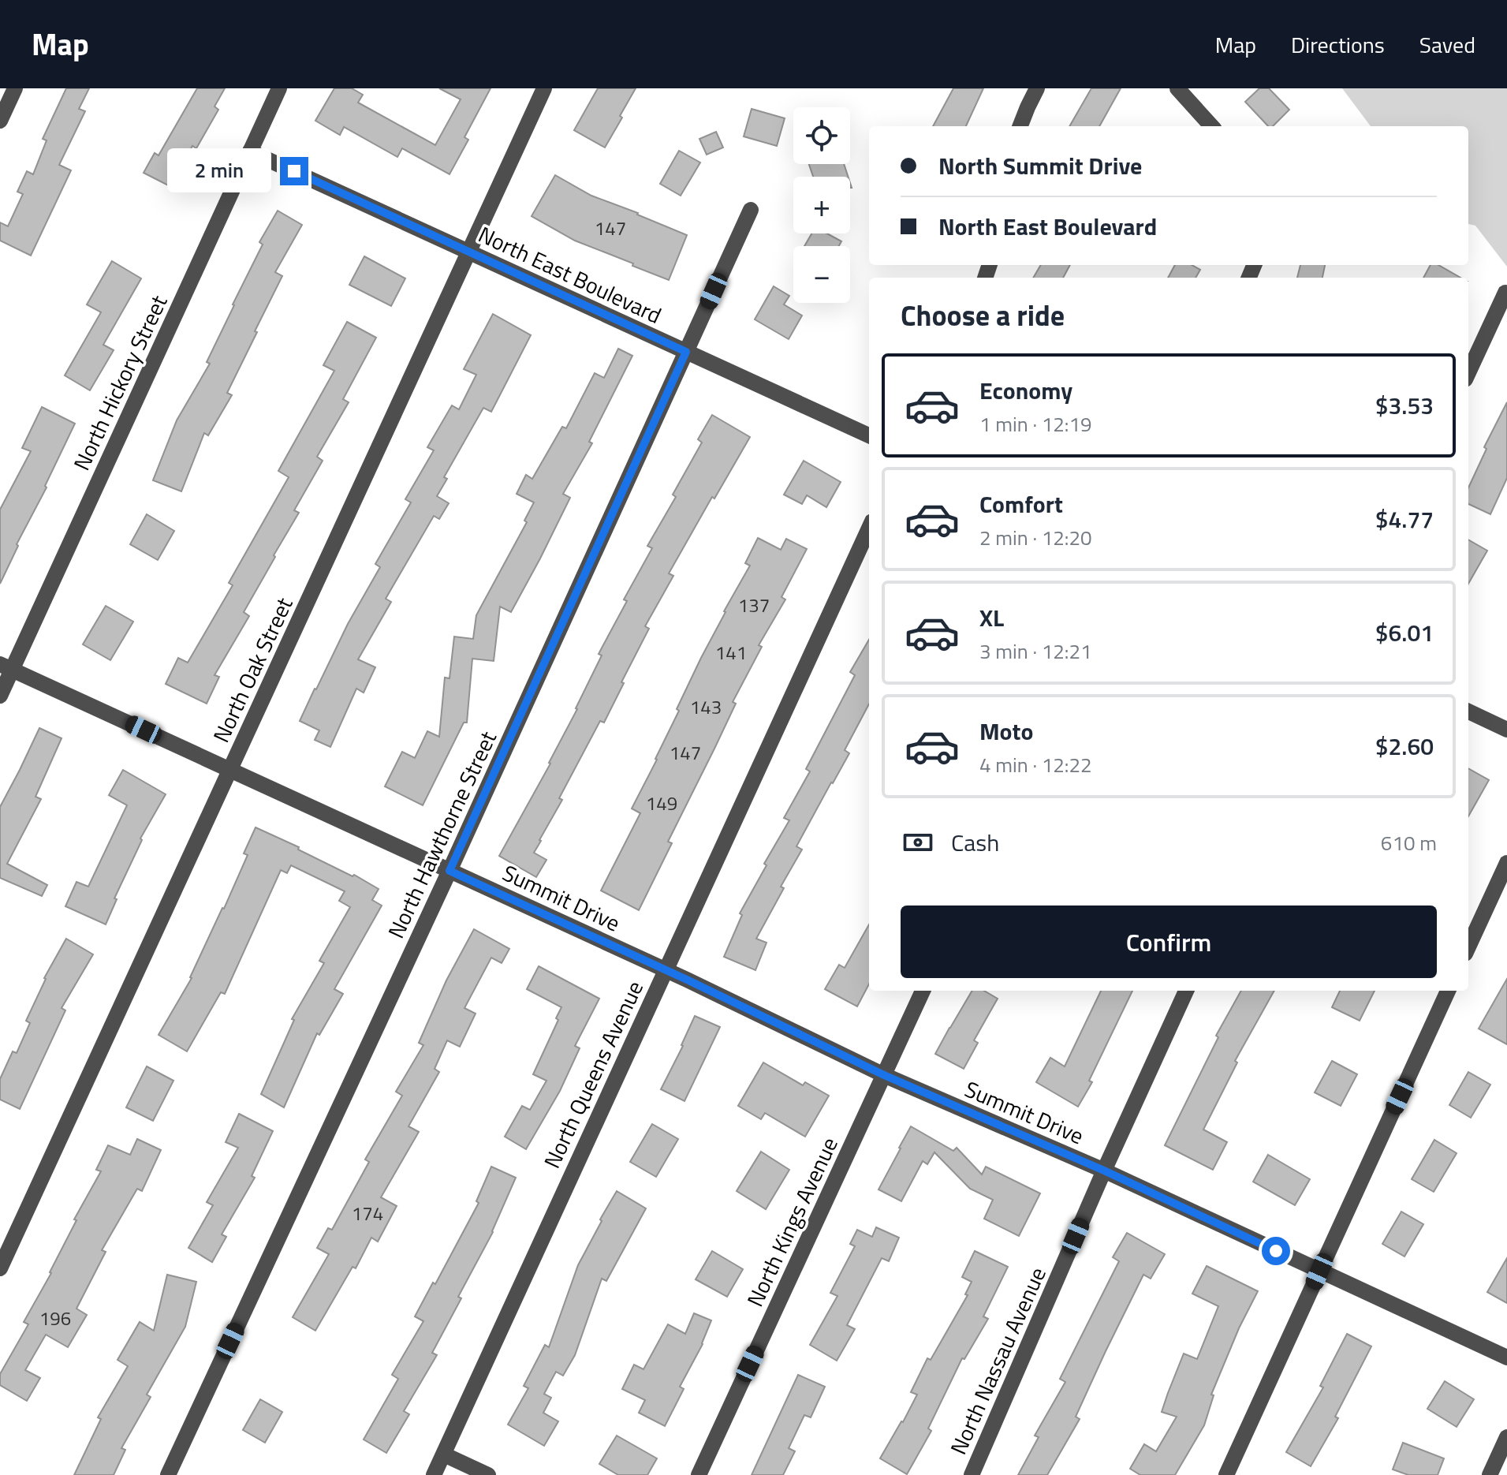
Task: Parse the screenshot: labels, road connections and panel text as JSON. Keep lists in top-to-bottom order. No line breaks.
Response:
{"streets":{"street":["North East Boulevard","North Hickory Street","North Oak Street","North Hawthorne Street","Summit Drive","North Queens Avenue","North Kings Avenue","North Nassau Avenue"]},"crossings":[["North East Boulevard","North Hickory Street"],["North East Boulevard","North Oak Street"],["North East Boulevard","North Hawthorne Street"],["North Hickory Street","Summit Drive"],["North Oak Street","Summit Drive"],["North Hawthorne Street","Summit Drive"],["Summit Drive","North Queens Avenue"],["Summit Drive","North Kings Avenue"],["Summit Drive","North Nassau Avenue"]],"house_numbers":["147","137","141","143","147","149","174","196"],"page":{"header":"Map","nav":["Map","Directions","Saved"],"map_buttons":["+","−"],"banner":["North Summit Drive","North East Boulevard"],"bubble":"2 min","heading":"Choose a ride","list":[{"name":"Economy","note":"1 min · 12:19","value":"$3.53"},{"name":"Comfort","note":"2 min · 12:20","value":"$4.77"},{"name":"XL","note":"3 min · 12:21","value":"$6.01"},{"name":"Moto","note":"4 min · 12:22","value":"$2.60"}],"pay":["Cash","610 m"],"buttons":"Confirm"}}
